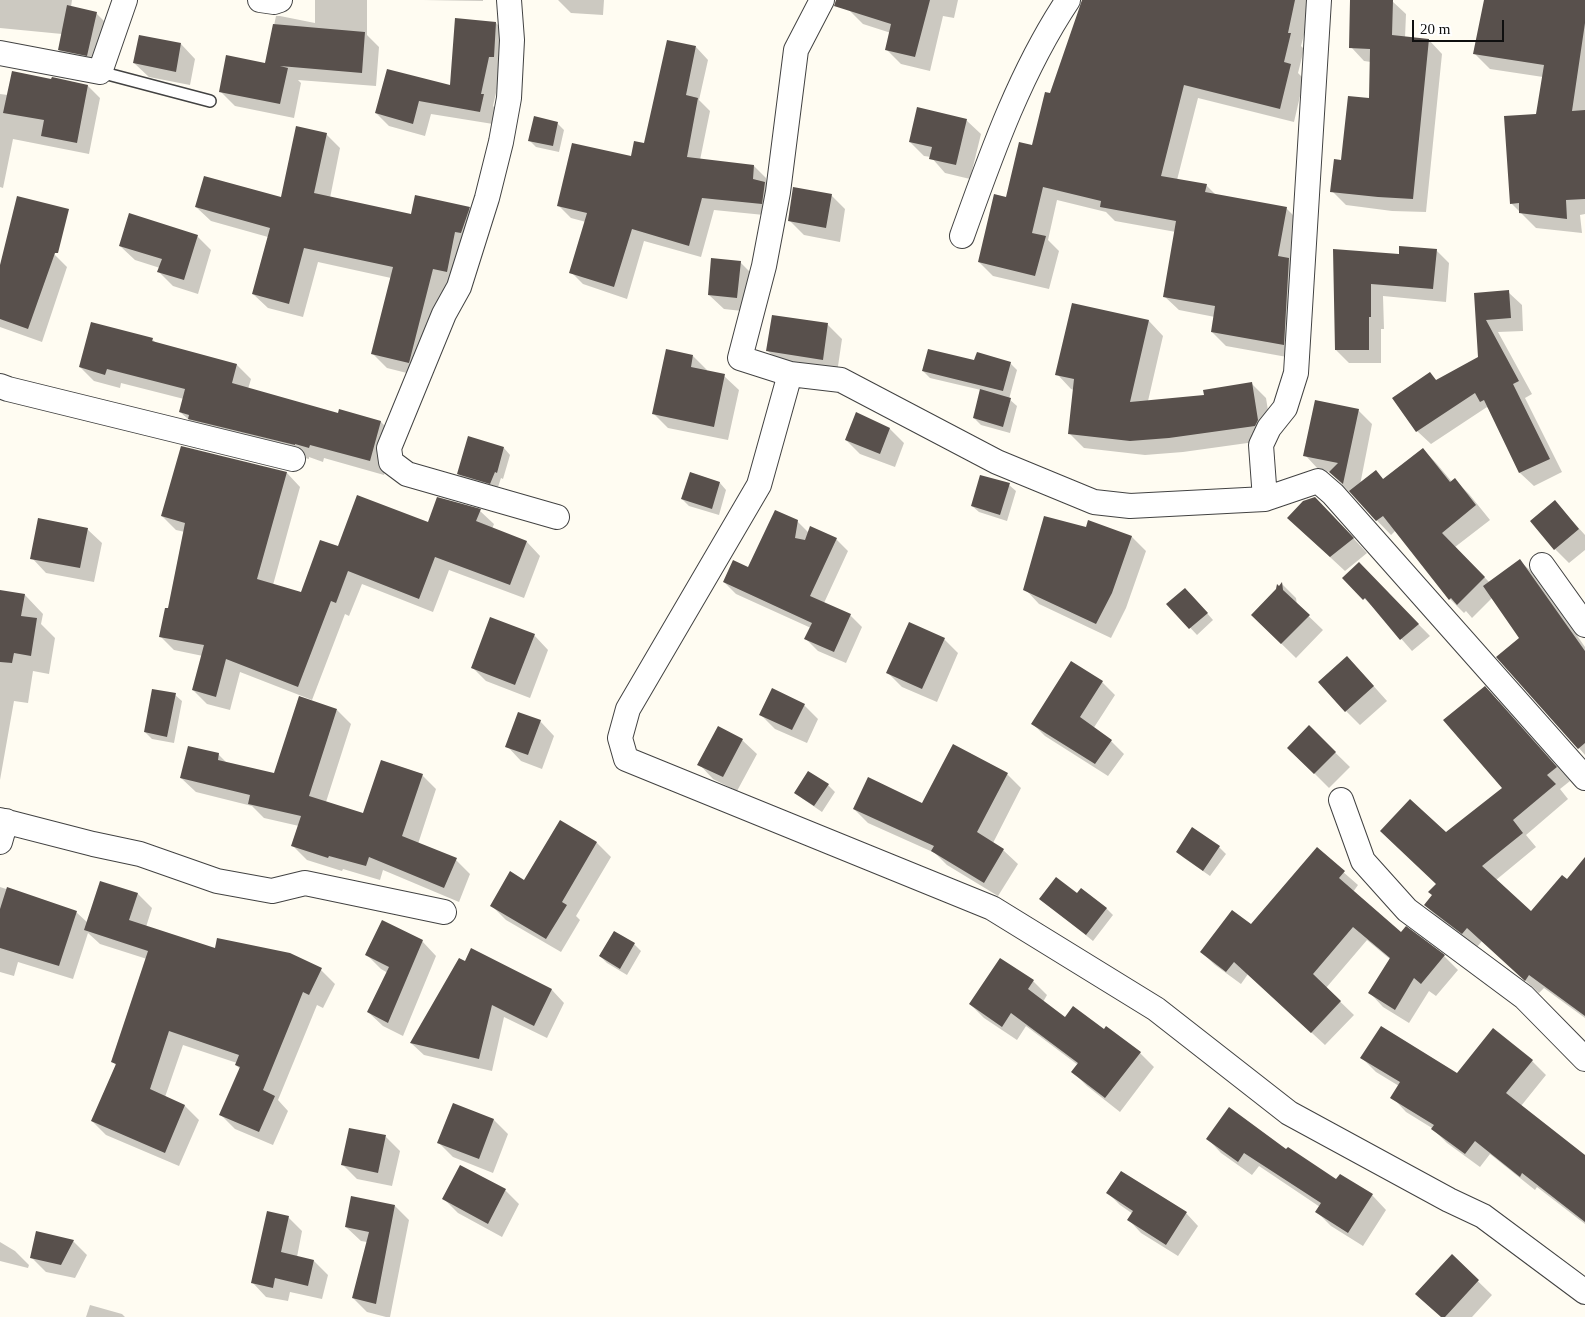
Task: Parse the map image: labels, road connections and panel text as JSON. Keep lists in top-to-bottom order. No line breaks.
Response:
{"scale_bar":"20 m"}
